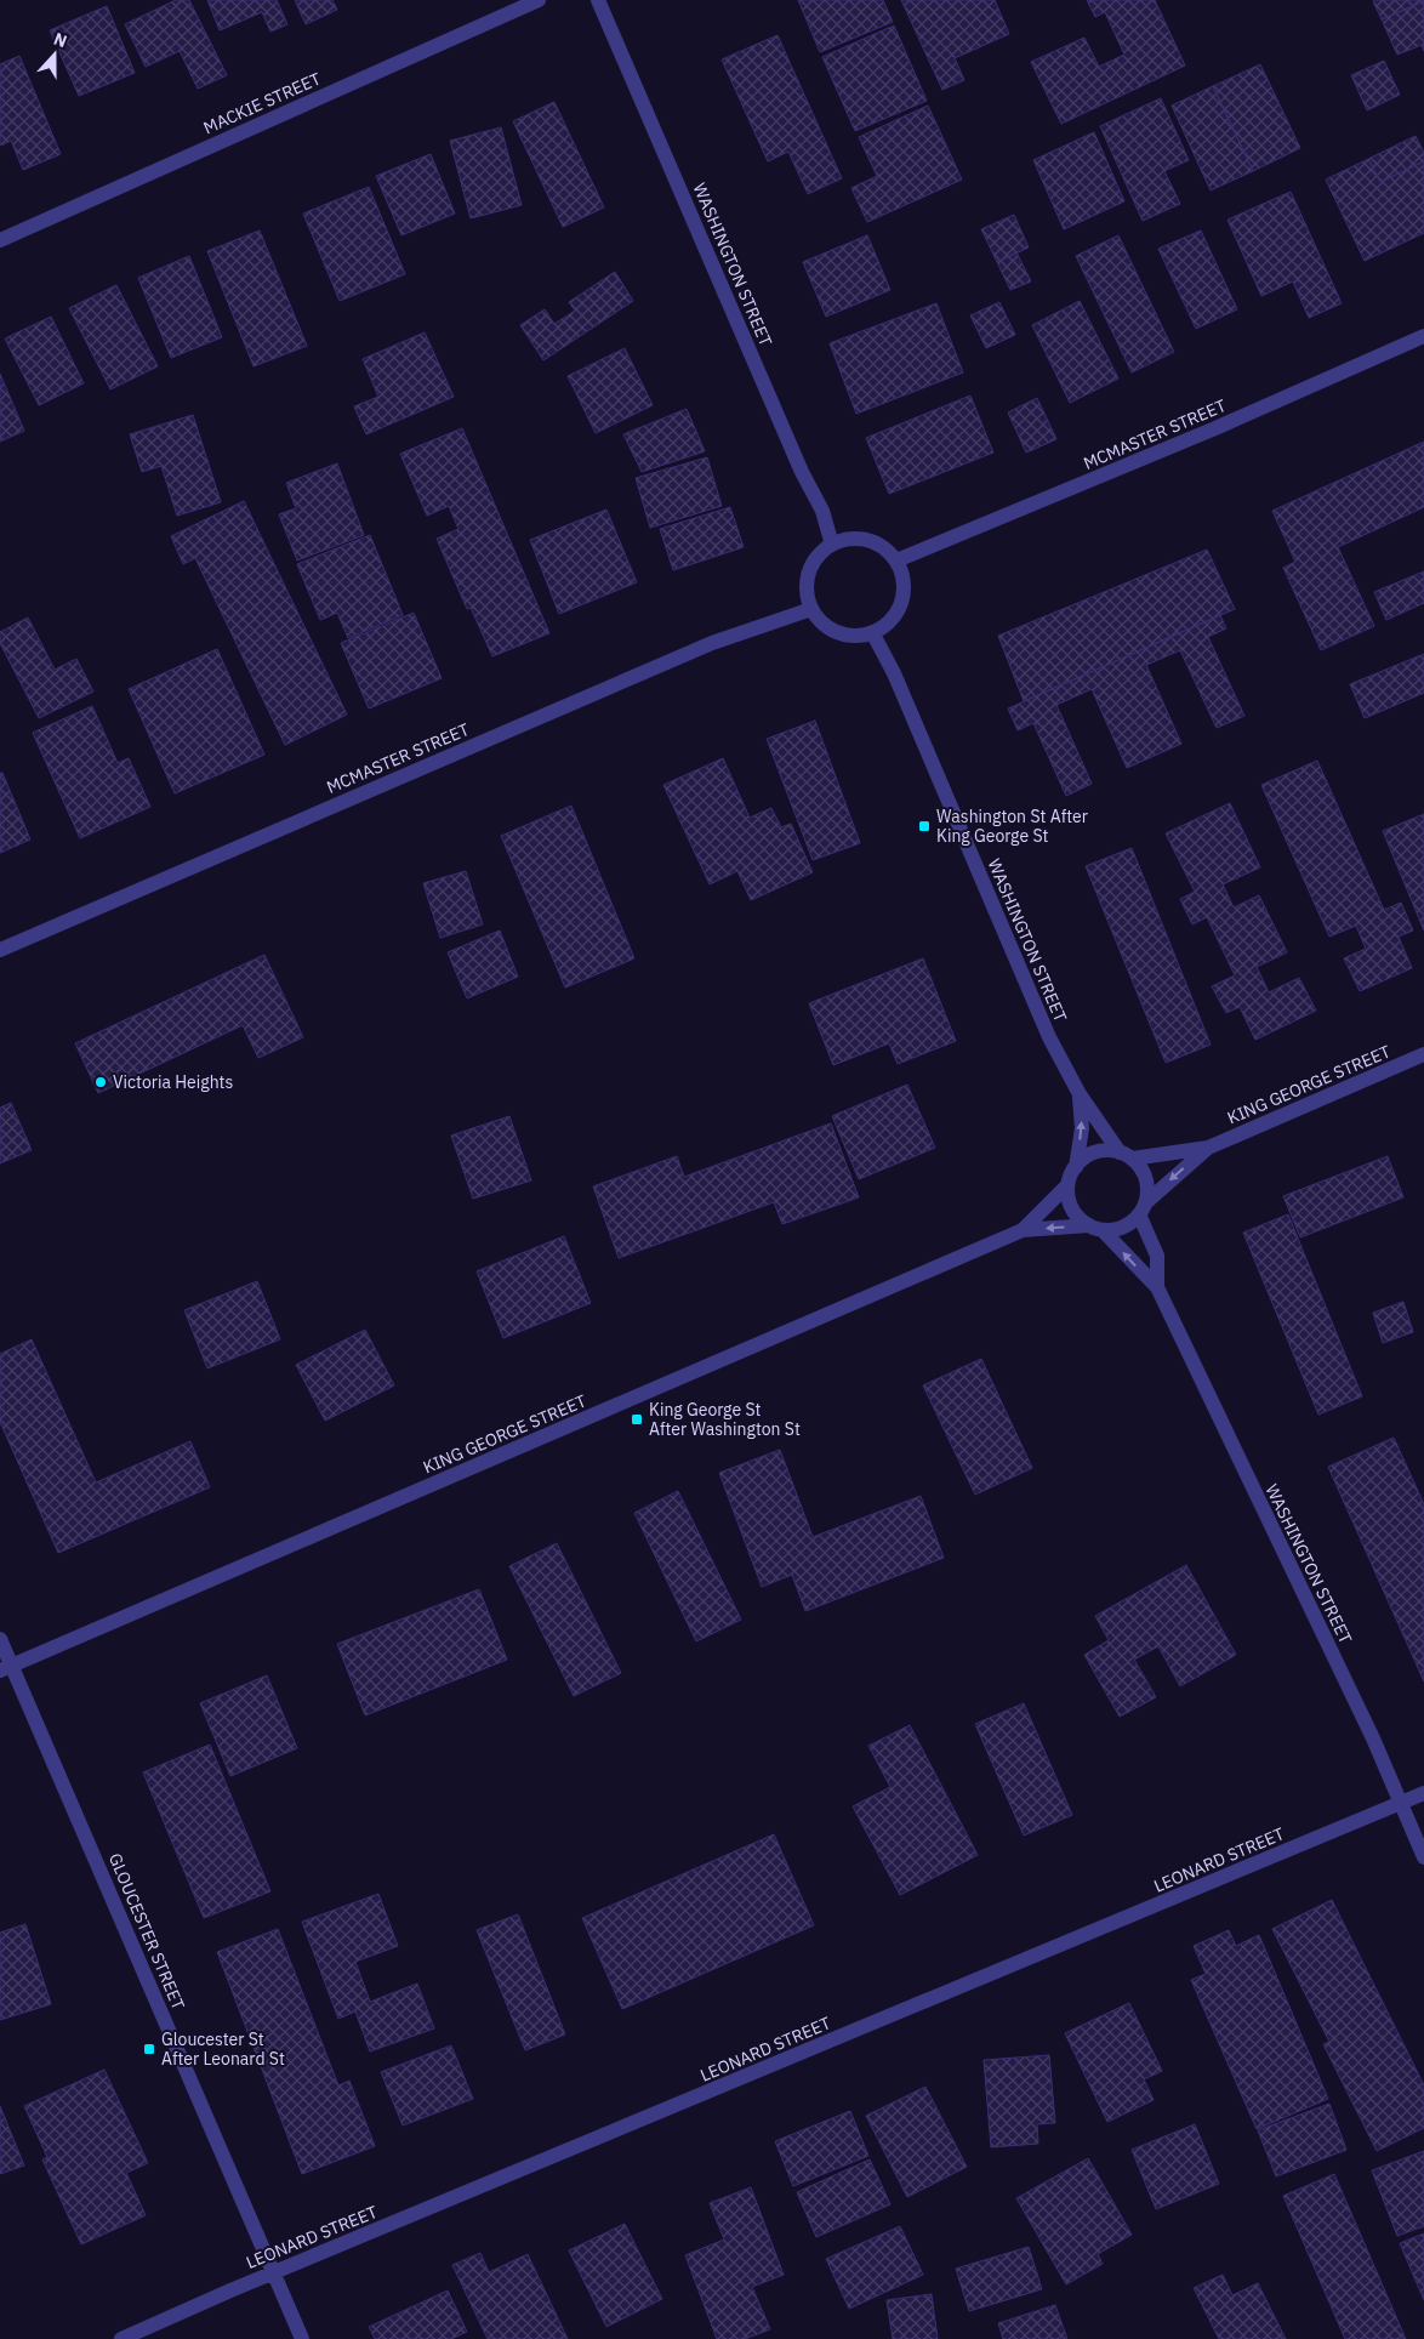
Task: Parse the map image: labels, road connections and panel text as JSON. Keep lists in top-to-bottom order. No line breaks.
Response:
{"streets":{"street":["MACKIE STREET","WASHINGTON STREET","MCMASTER STREET","KING GEORGE STREET","LEONARD STREET","GLOUCESTER STREET"]},"crossings":[["WASHINGTON STREET","MCMASTER STREET"],["WASHINGTON STREET","KING GEORGE STREET"],["WASHINGTON STREET","LEONARD STREET"],["KING GEORGE STREET","GLOUCESTER STREET"],["LEONARD STREET","GLOUCESTER STREET"]],"places":{"transit":["Washington St After King George St","King George St After Washington St","Gloucester St After Leonard St"],"other":["Victoria Heights"]},"north":"top"}
